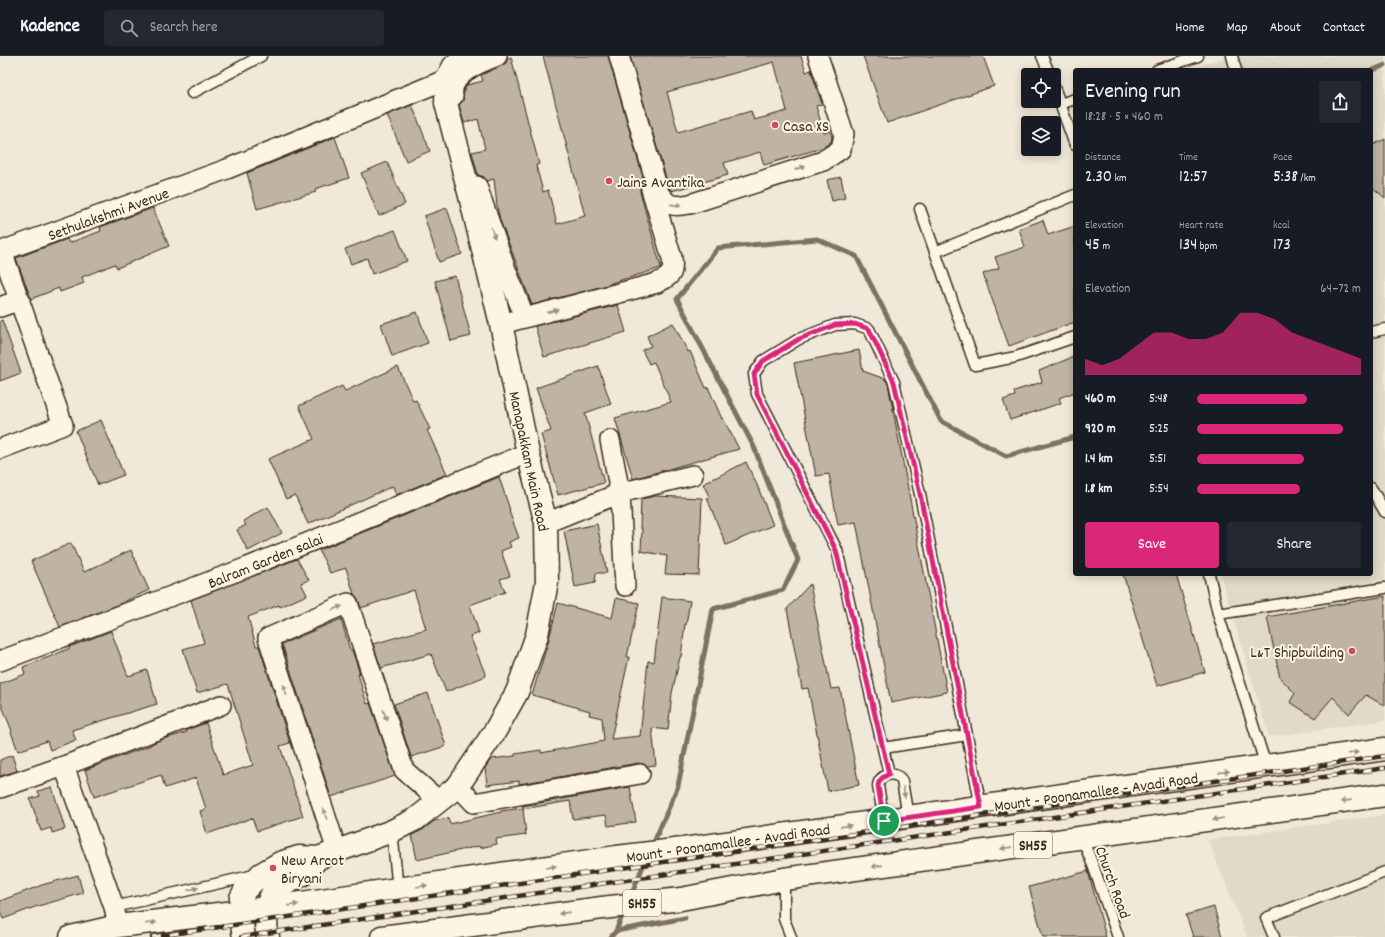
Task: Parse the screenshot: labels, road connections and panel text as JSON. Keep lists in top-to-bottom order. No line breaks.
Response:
{"streets":{"main road":["Manapakkam Main Road","Mount - Poonamallee - Avadi Road","SH55"],"street":["Sethulakshmi Avenue","Balram Garden salai"],"lane":["Church Road"]},"crossings":[["Sethulakshmi Avenue","Manapakkam Main Road"],["Manapakkam Main Road","Balram Garden salai"],["Manapakkam Main Road","Mount - Poonamallee - Avadi Road"],["SH55","Church Road"]],"places":["Casa XS","Jains Avantika","L&T Shipbuilding","New Arcot Biryani"],"page":{"header":"Kadence","search":"Search here","nav":["Home","Map","About","Contact"],"heading":["Evening run","18:28 · 5 × 460 m"],"stats":[["Distance","2.30 km"],["Time","12:57"],["Pace","5:38 /km"],["Elevation","45 m"],["Heart rate","134 bpm"],["kcal","173"]],"chart":["Elevation","64–72 m"],"list":[{"name":"460 m","note":"5:48"},{"name":"920 m","note":"5:25"},{"name":"1.4 km","note":"5:51"},{"name":"1.8 km","note":"5:54"}],"buttons":["Save","Share"]}}
